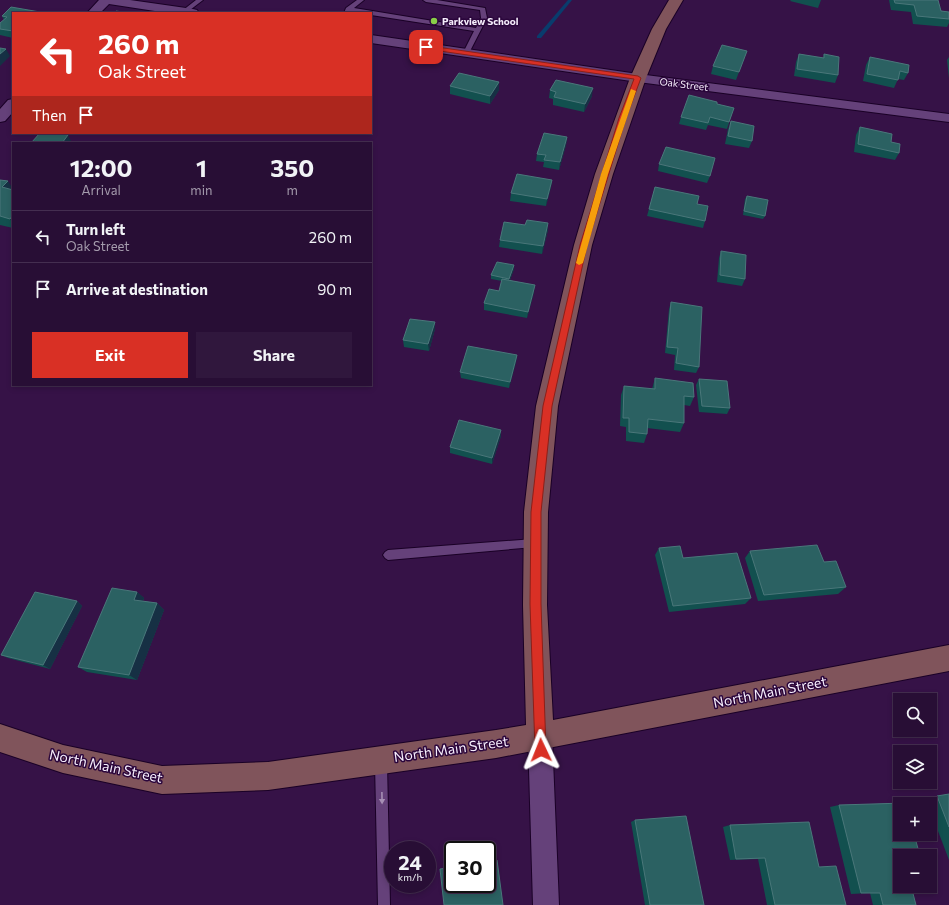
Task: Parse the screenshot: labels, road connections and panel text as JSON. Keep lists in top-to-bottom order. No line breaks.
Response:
{"streets":{"main road":["North Main Street"],"street":["Oak Street"]},"places":["Parkview School"],"page":{"turn":["260 m","Oak Street"],"then":"Then","eta":["12:00","Arrival","1","min","350","m"],"list":[{"name":"Turn left","note":"Oak Street","value":"260 m"},{"name":"Arrive at destination","value":"90 m"}],"buttons":["Exit","Share"],"map_buttons":["+","−"],"speed":"24 km/h","limit":"30"}}
